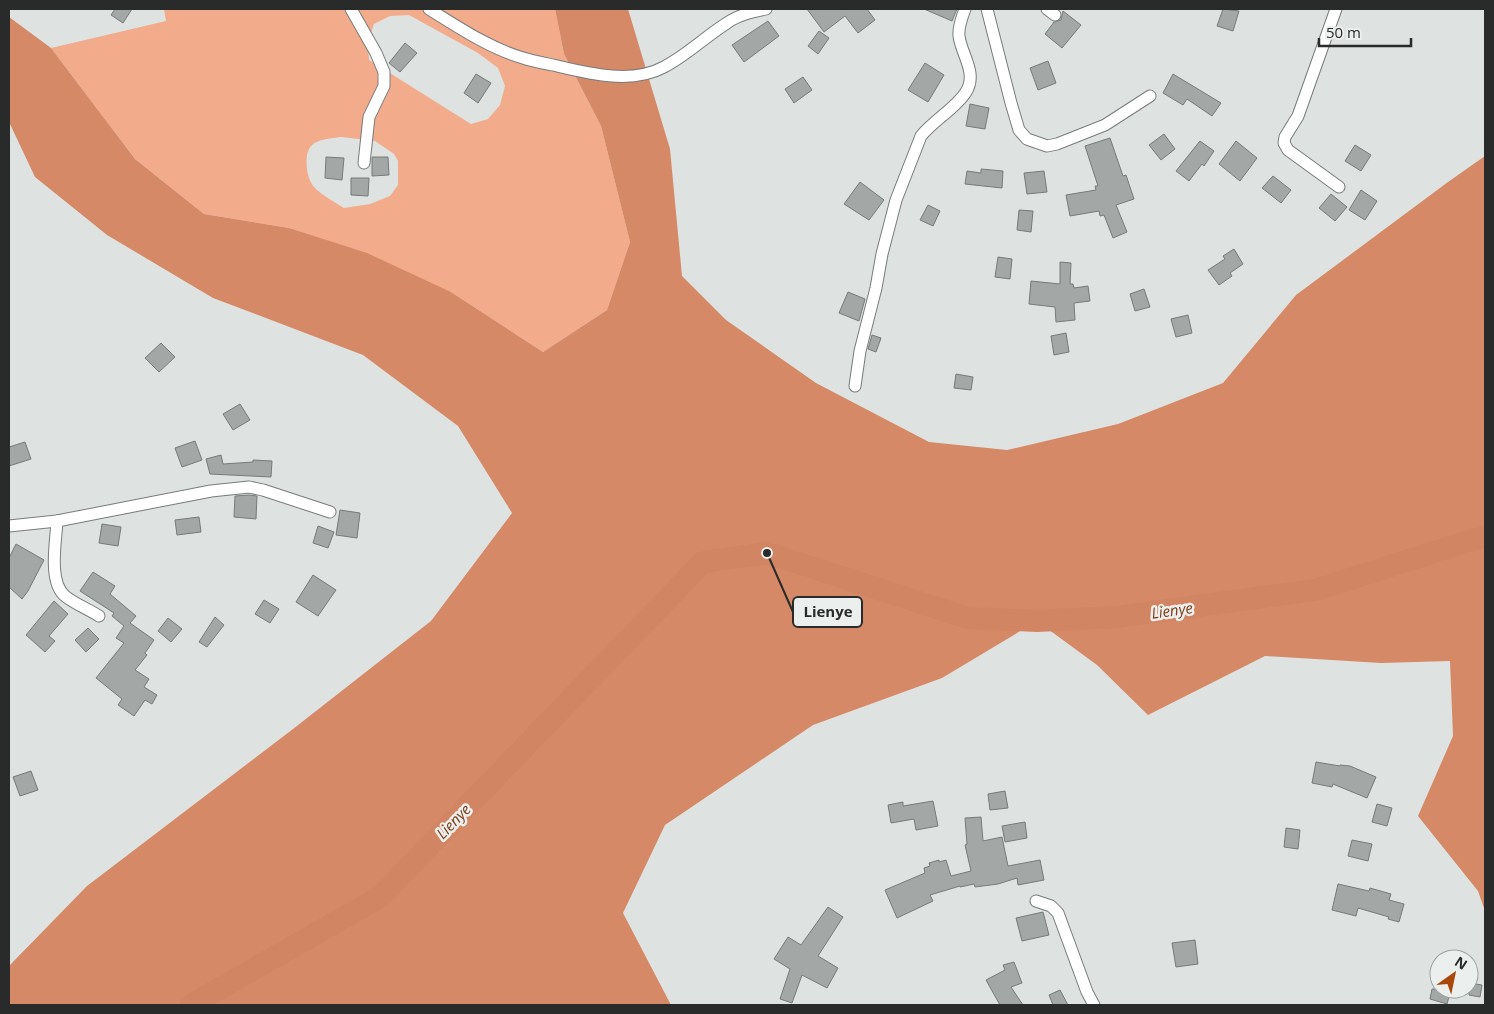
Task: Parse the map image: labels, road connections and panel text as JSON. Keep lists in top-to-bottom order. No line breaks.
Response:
{"water":["Lienye"],"places":["Lienye"],"scale_bar":"50 m","north":"top right"}
